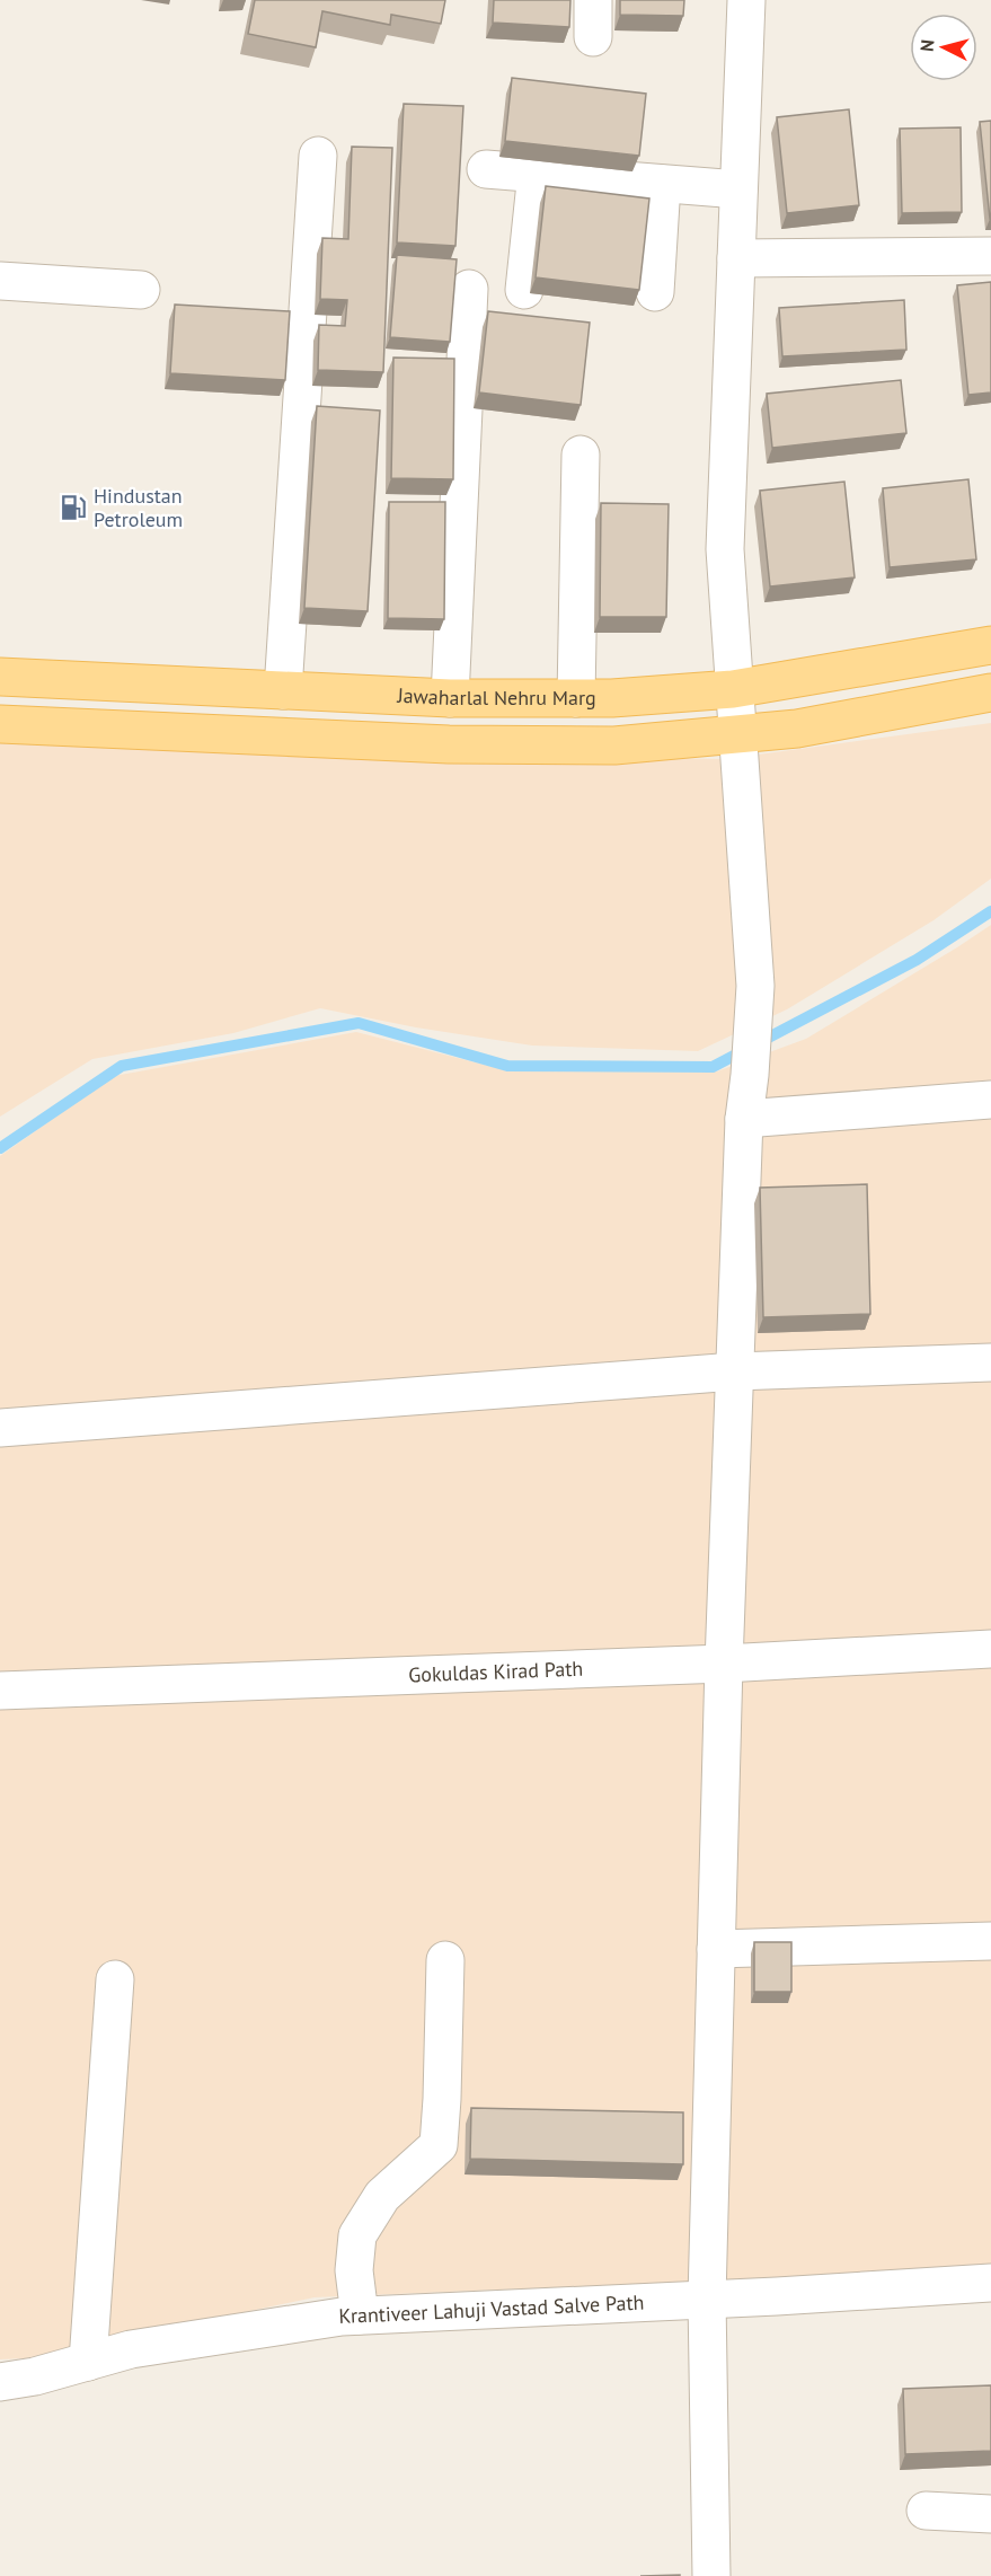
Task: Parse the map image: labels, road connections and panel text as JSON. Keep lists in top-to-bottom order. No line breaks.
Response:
{"streets":{"main road":["Jawaharlal Nehru Marg"],"street":["Gokuldas Kirad Path","Krantiveer Lahuji Vastad Salve Path"]},"places":{"fuel station":["Hindustan Petroleum"]},"north":"left"}
